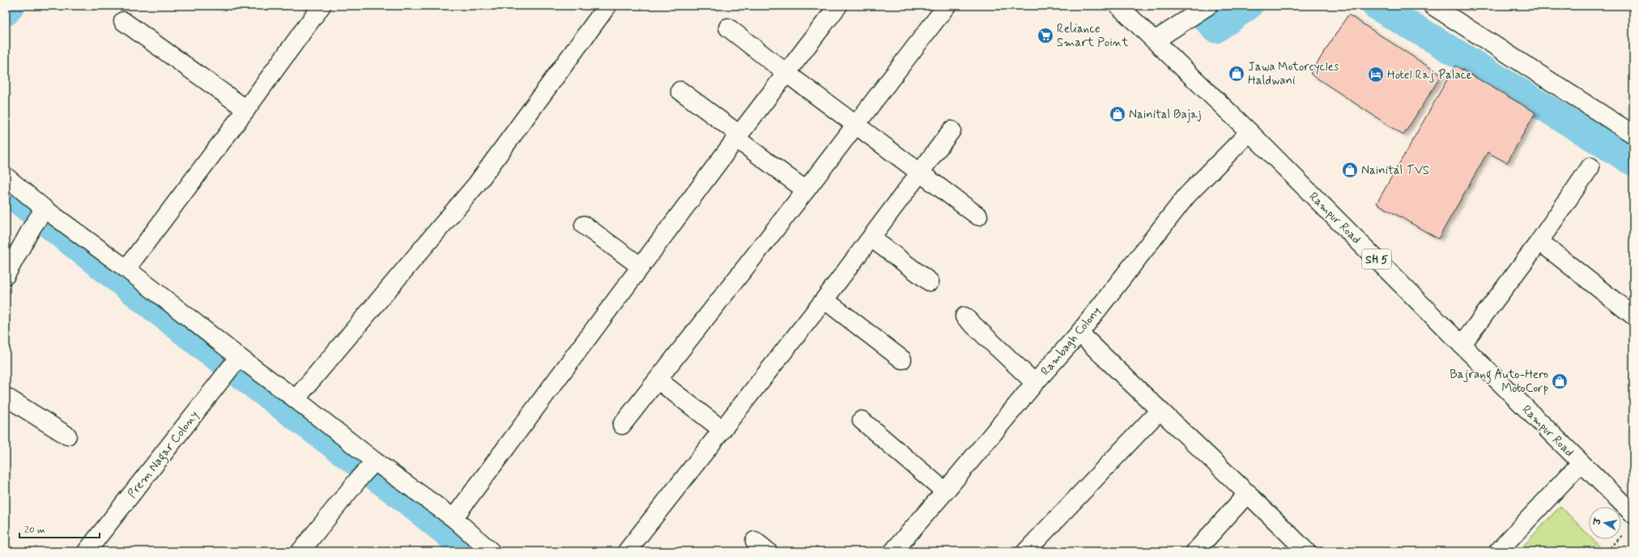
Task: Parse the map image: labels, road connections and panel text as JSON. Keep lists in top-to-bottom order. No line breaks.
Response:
{"streets":{"street":["Rampur Road","SH 5","Rambagh Colony","Prem Nagar Colony"]},"crossings":[["Rampur Road","Rambagh Colony"]],"places":{"supermarket":["Reliance Smart Point"],"shop":["Jawa Motorcycles Haldwani","Nainital Bajaj","Nainital TVS","Bajrang Auto-Hero MotoCorp"],"hotel":["Hotel Raj Palace"]},"scale_bar":"20 m","north":"left"}
